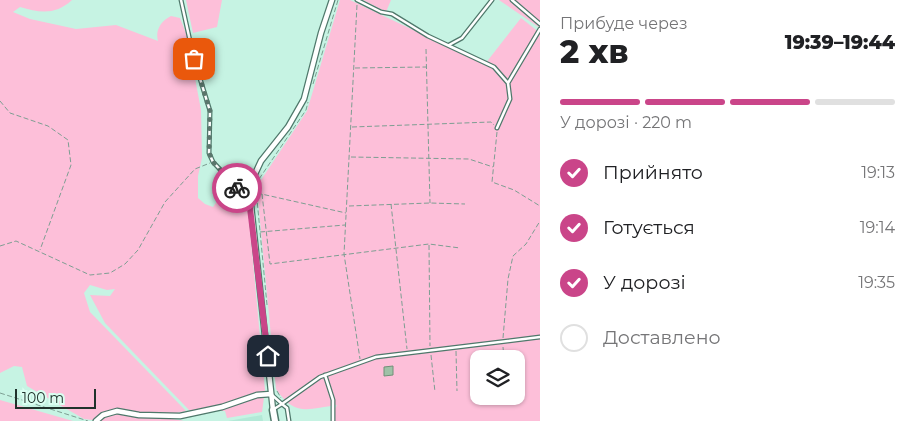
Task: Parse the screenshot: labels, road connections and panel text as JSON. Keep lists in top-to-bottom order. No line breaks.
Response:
{"scale_bar":"100 m","page":{"heading":["2 хв","Прибуде через","19:39–19:44"],"bar":"У дорозі · 220 m","list":[["Прийнято","19:13"],["Готується","19:14"],["У дорозі","19:35"],"Доставлено"],"scale":"100 m"}}
